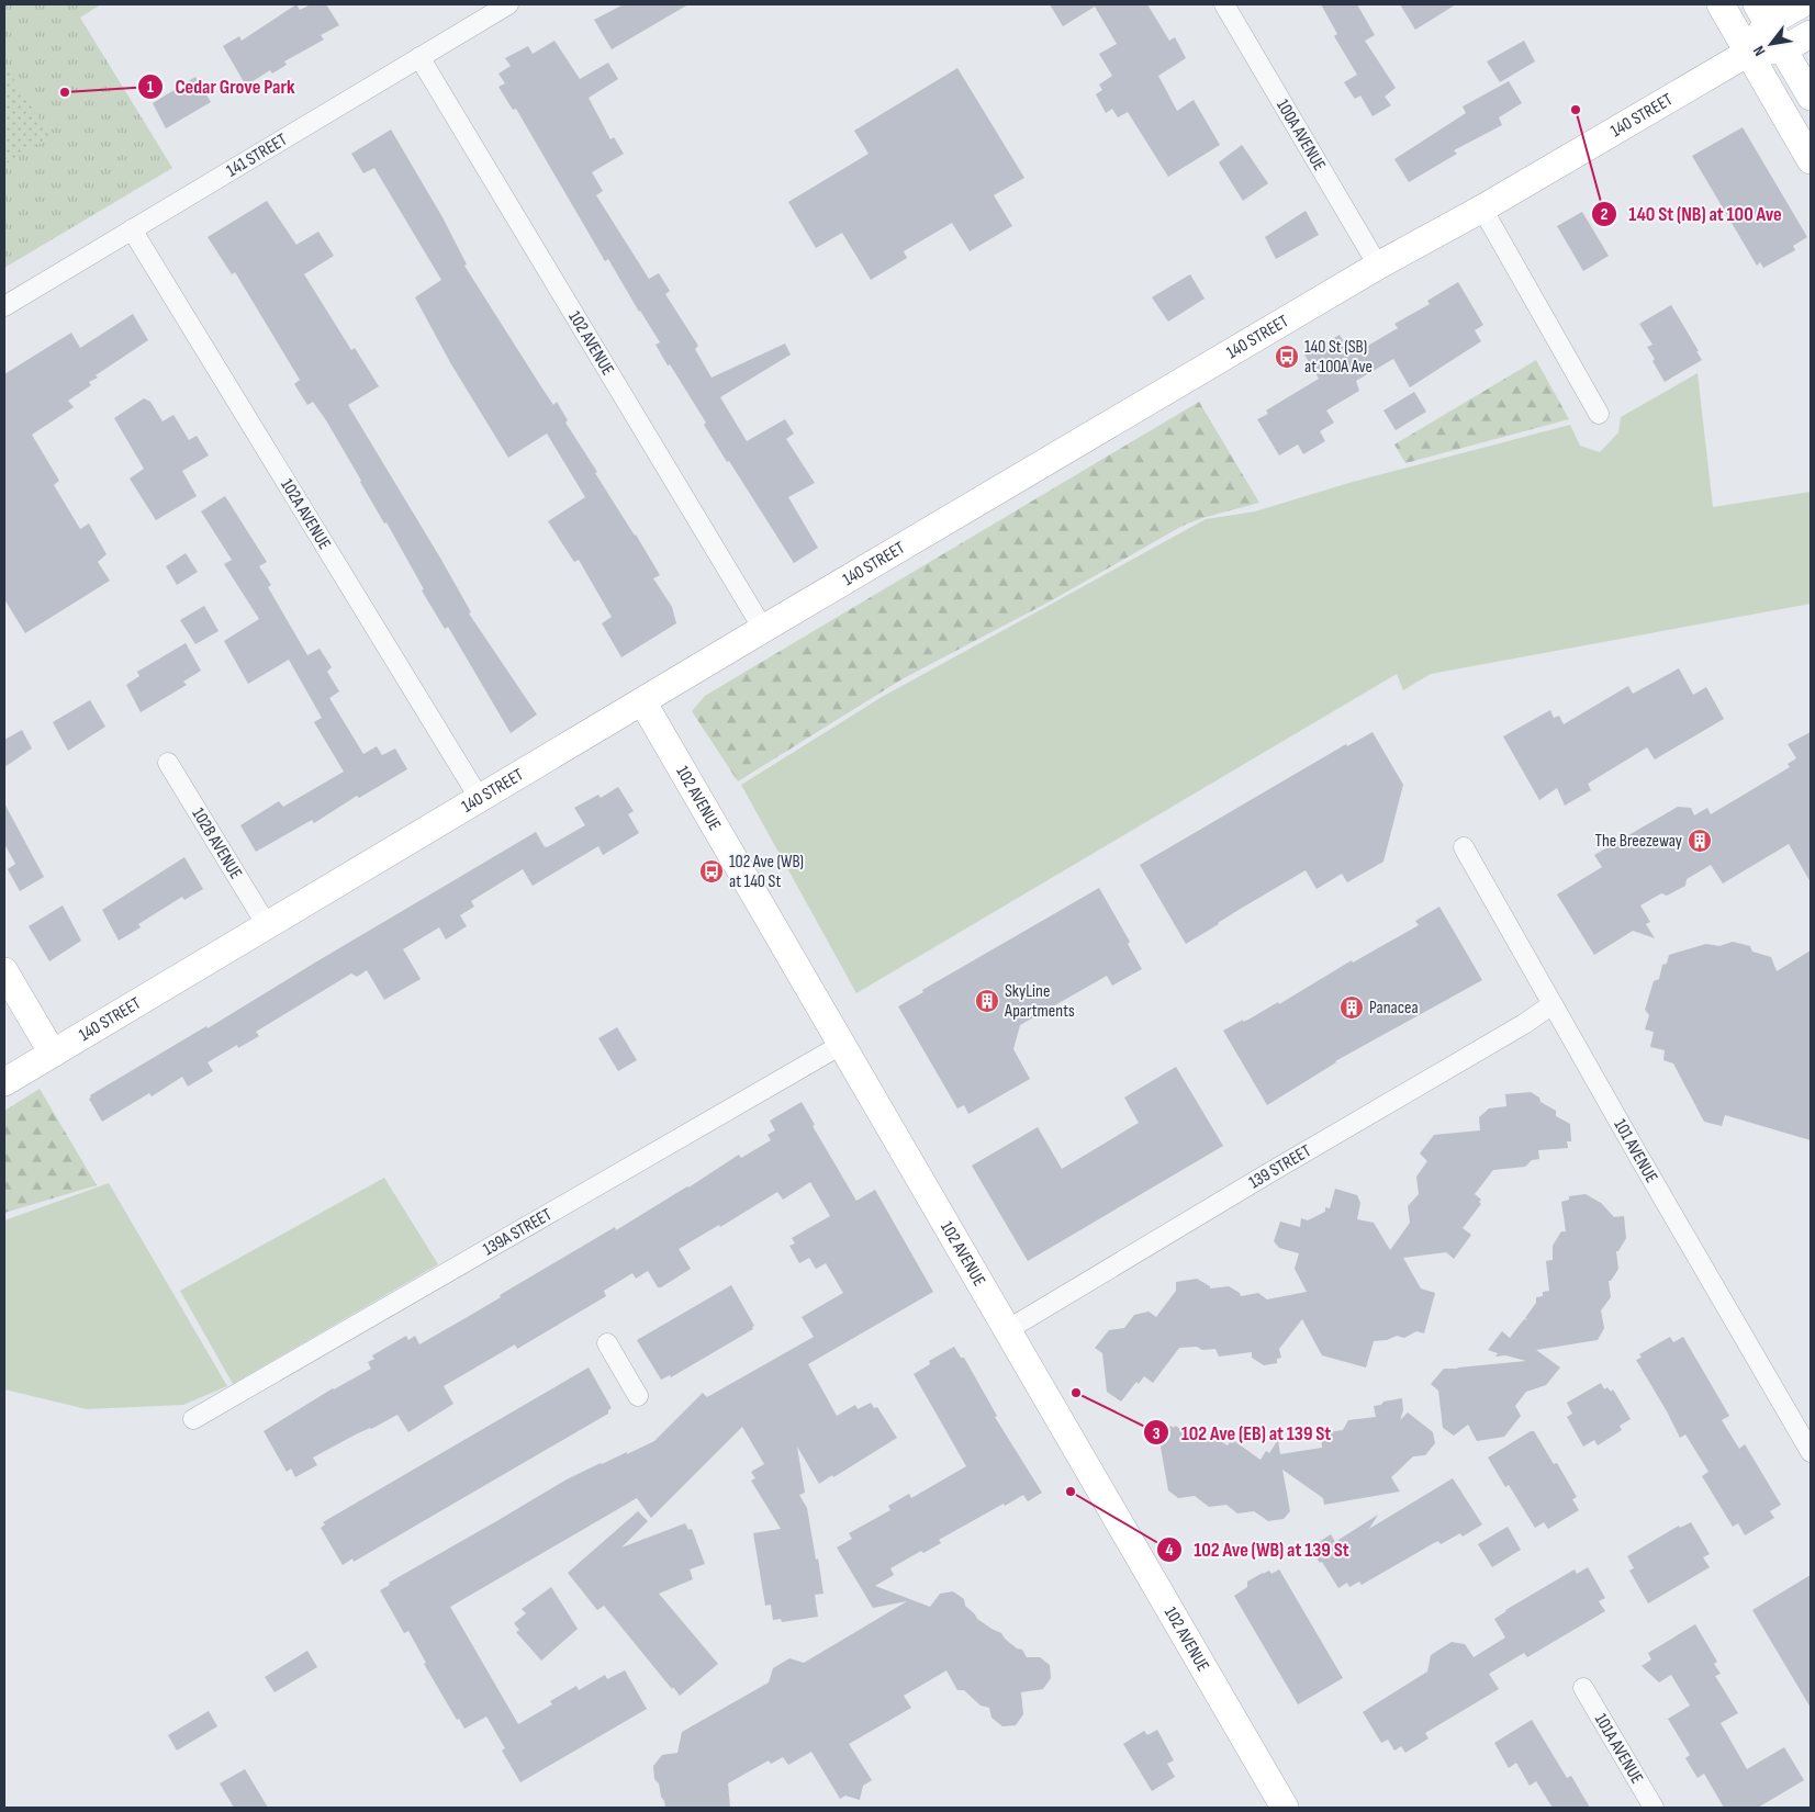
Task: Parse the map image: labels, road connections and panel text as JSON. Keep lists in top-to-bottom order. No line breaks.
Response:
{"streets":{"main road":["140 STREET","102 AVENUE"],"street":["100A AVENUE","141 STREET","102A AVENUE","102B AVENUE","101 AVENUE","139 STREET","139A STREET","101A AVENUE"]},"crossings":[["140 STREET","100A AVENUE"],["140 STREET","102 AVENUE"],["140 STREET","102A AVENUE"],["140 STREET","102B AVENUE"],["141 STREET","102 AVENUE"],["141 STREET","102A AVENUE"],["102 AVENUE","139 STREET"],["102 AVENUE","139A STREET"],["101 AVENUE","139 STREET"]],"places":{"other":["Cedar Grove Park","140 St (NB) at 100 Ave","102 Ave (EB) at 139 St","102 Ave (WB) at 139 St"],"bus stop":["140 St (SB) at 100A Ave","102 Ave (WB) at 140 St"],"building":["The Breezeway","SkyLine Apartments","Panacea"]},"north":"bottom left"}
